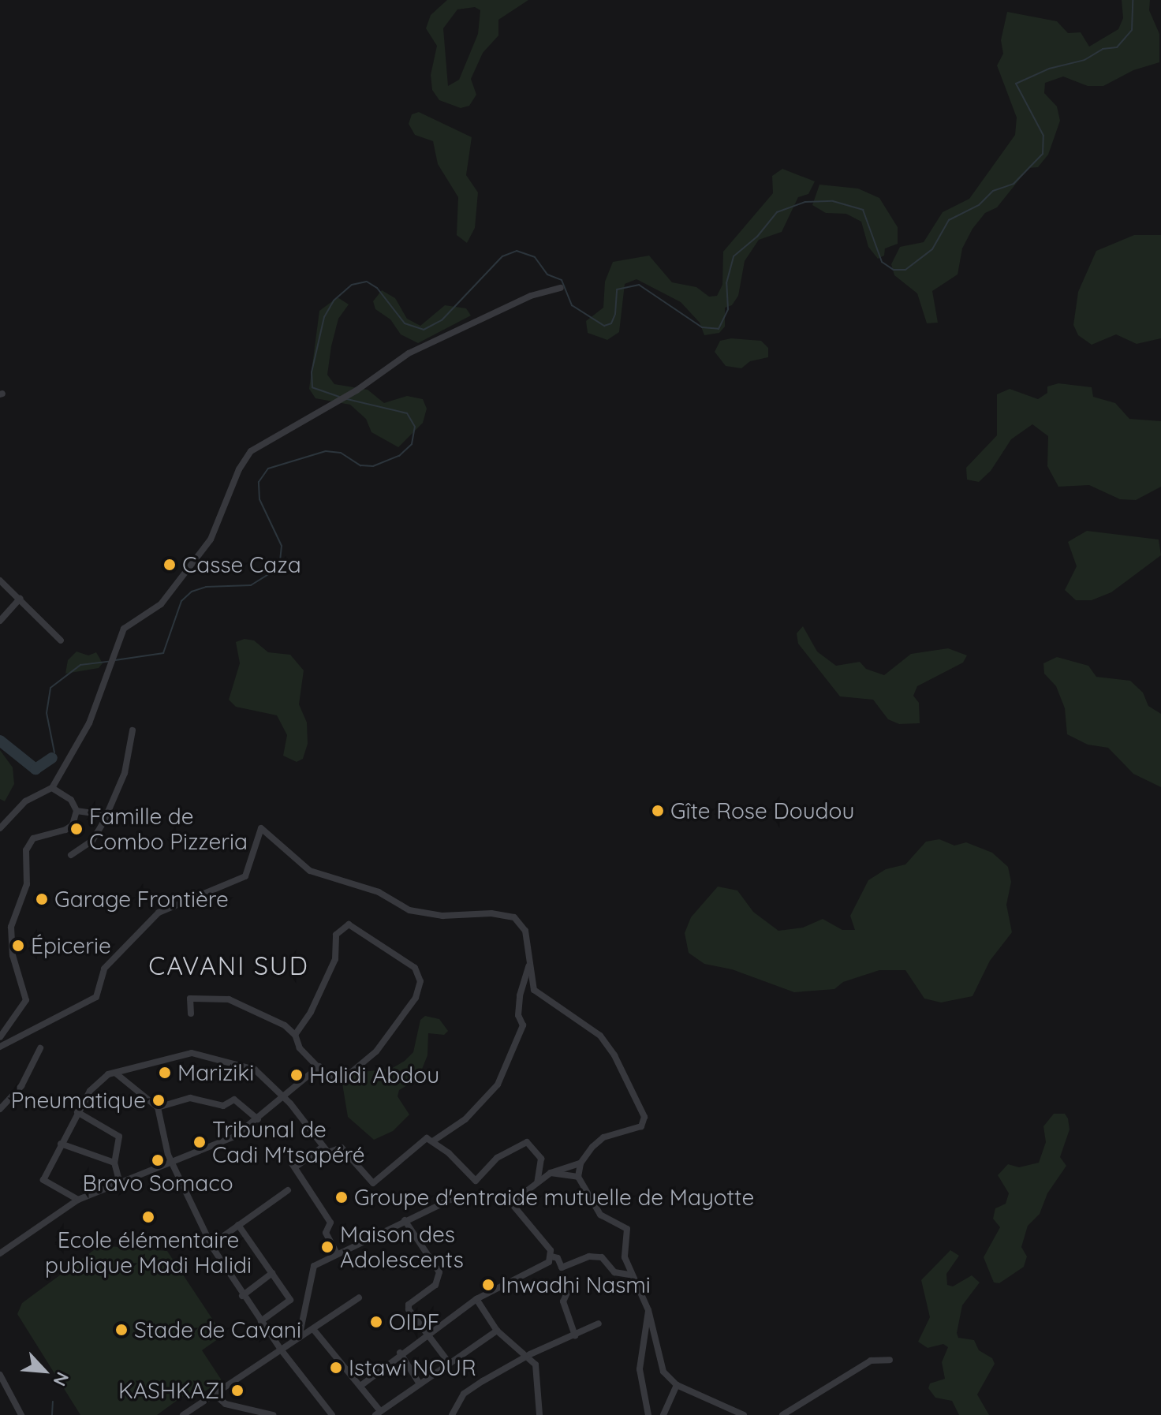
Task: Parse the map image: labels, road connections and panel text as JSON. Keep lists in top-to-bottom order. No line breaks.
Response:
{"districts":["CAVANI SUD"],"places":["Casse Caza","Gîte Rose Doudou","Famille de Combo Pizzeria","Garage Frontière","Épicerie","Mariziki","Halidi Abdou","Pneumatique","Tribunal de Cadi M'tsapéré","Bravo Somaco","Groupe d'entraide mutuelle de Mayotte","Ecole élémentaire publique Madi Halidi","Maison des Adolescents","Inwadhi Nasmi","OIDF","Stade de Cavani","Istawi NOUR","KASHKAZI"],"north":"bottom right"}
